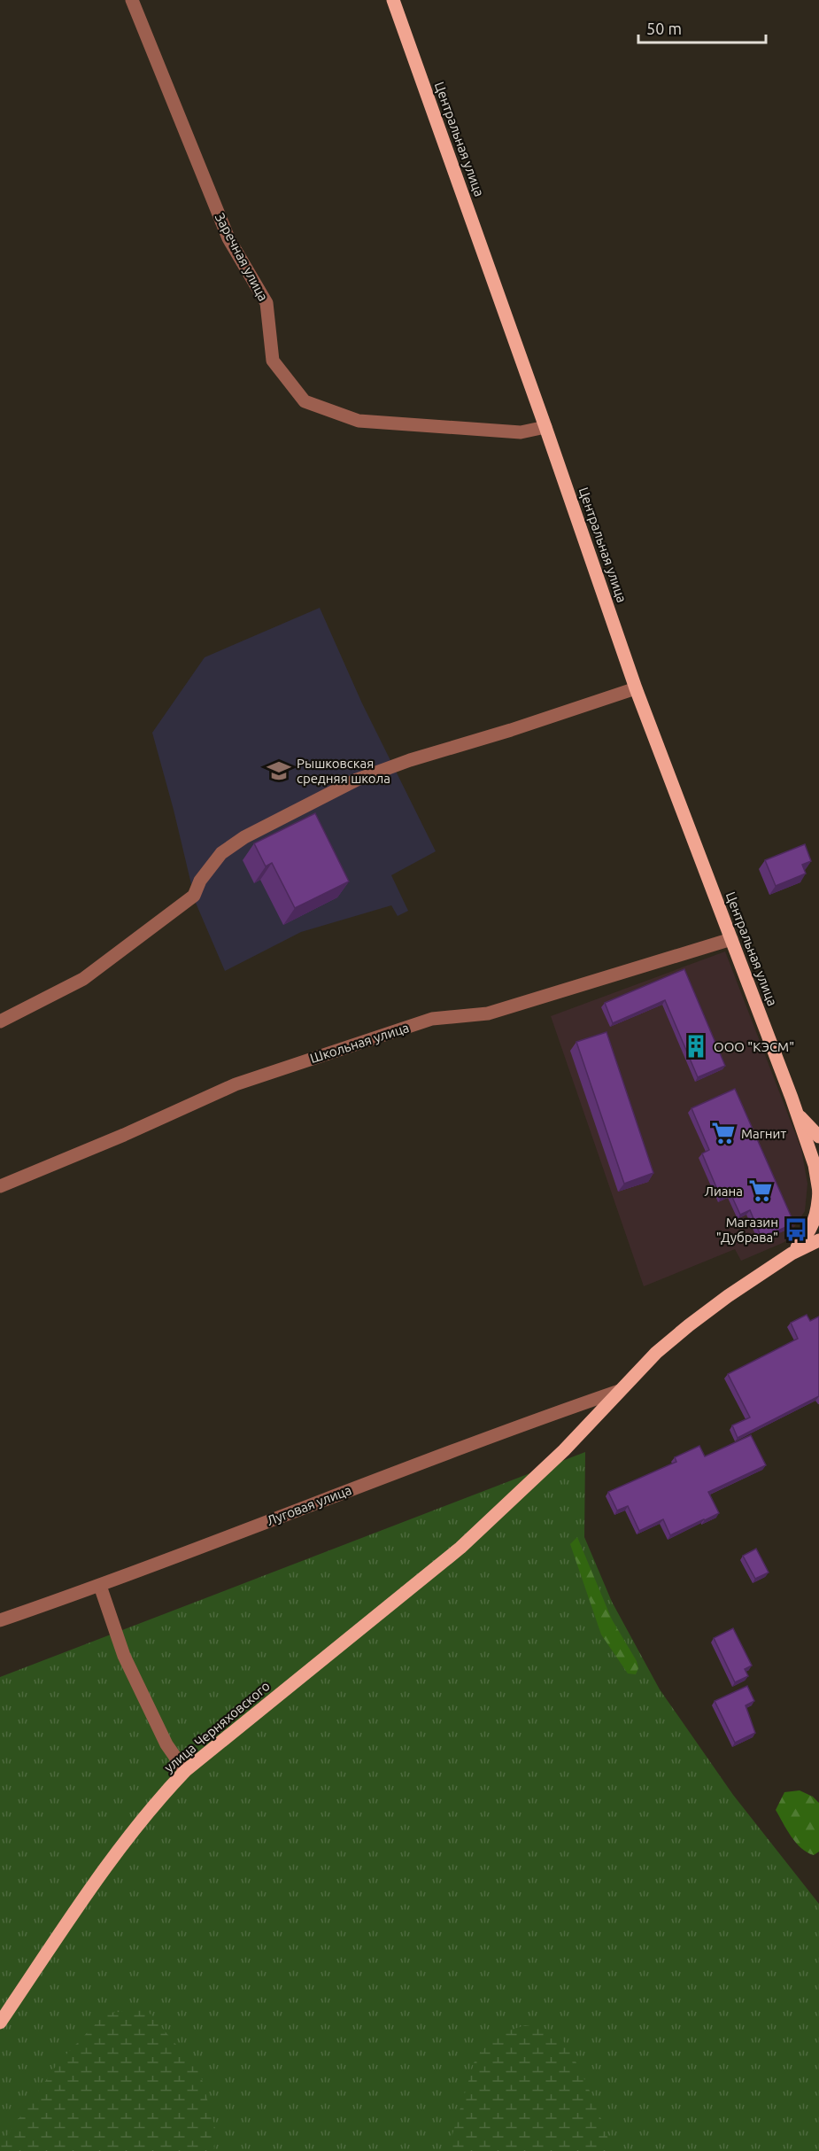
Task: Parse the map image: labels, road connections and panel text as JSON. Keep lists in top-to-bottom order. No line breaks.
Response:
{"streets":{"main road":["Центральная улица","улица Черняховского"],"street":["Заречная улица","Школьная улица","Луговая улица"]},"crossings":[["Центральная улица","Заречная улица"],["Центральная улица","Школьная улица"],["Луговая улица","улица Черняховского"]],"places":{"school or university":["Рышковская средняя школа"],"building":["ООО \"КЭСМ\""],"supermarket":["Магнит","Лиана"],"bus stop":["Магазин \"Дубрава\""]},"scale_bar":"50 m"}
